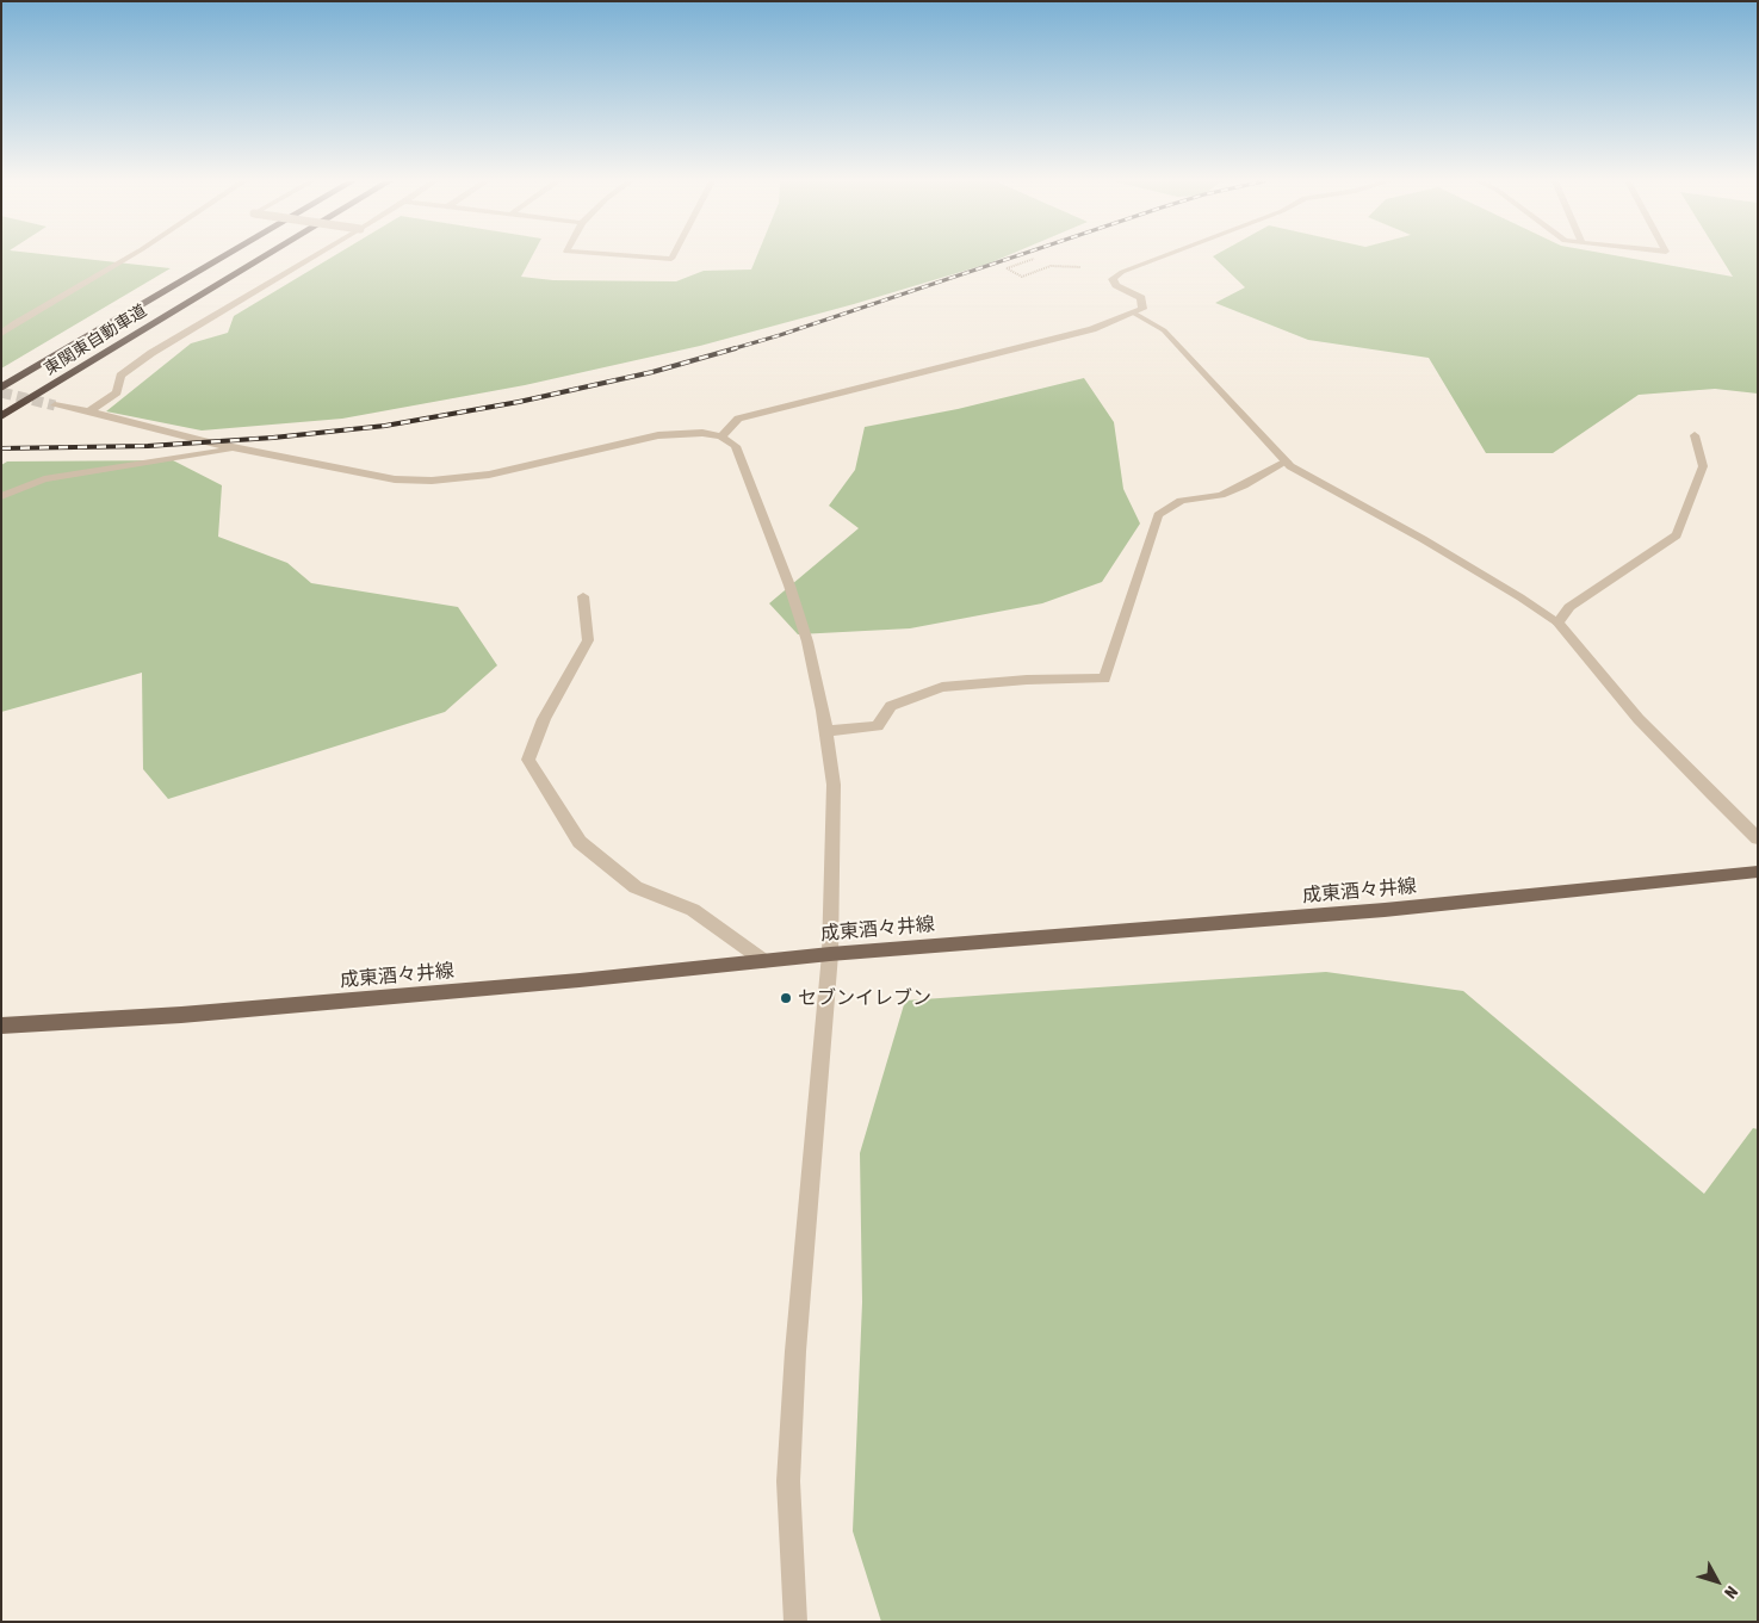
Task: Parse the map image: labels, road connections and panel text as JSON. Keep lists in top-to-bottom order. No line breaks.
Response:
{"streets":{"highway":["東関東自動車道"],"main road":["成東酒々井線"]},"places":["セブンイレブン"],"north":"bottom right"}
